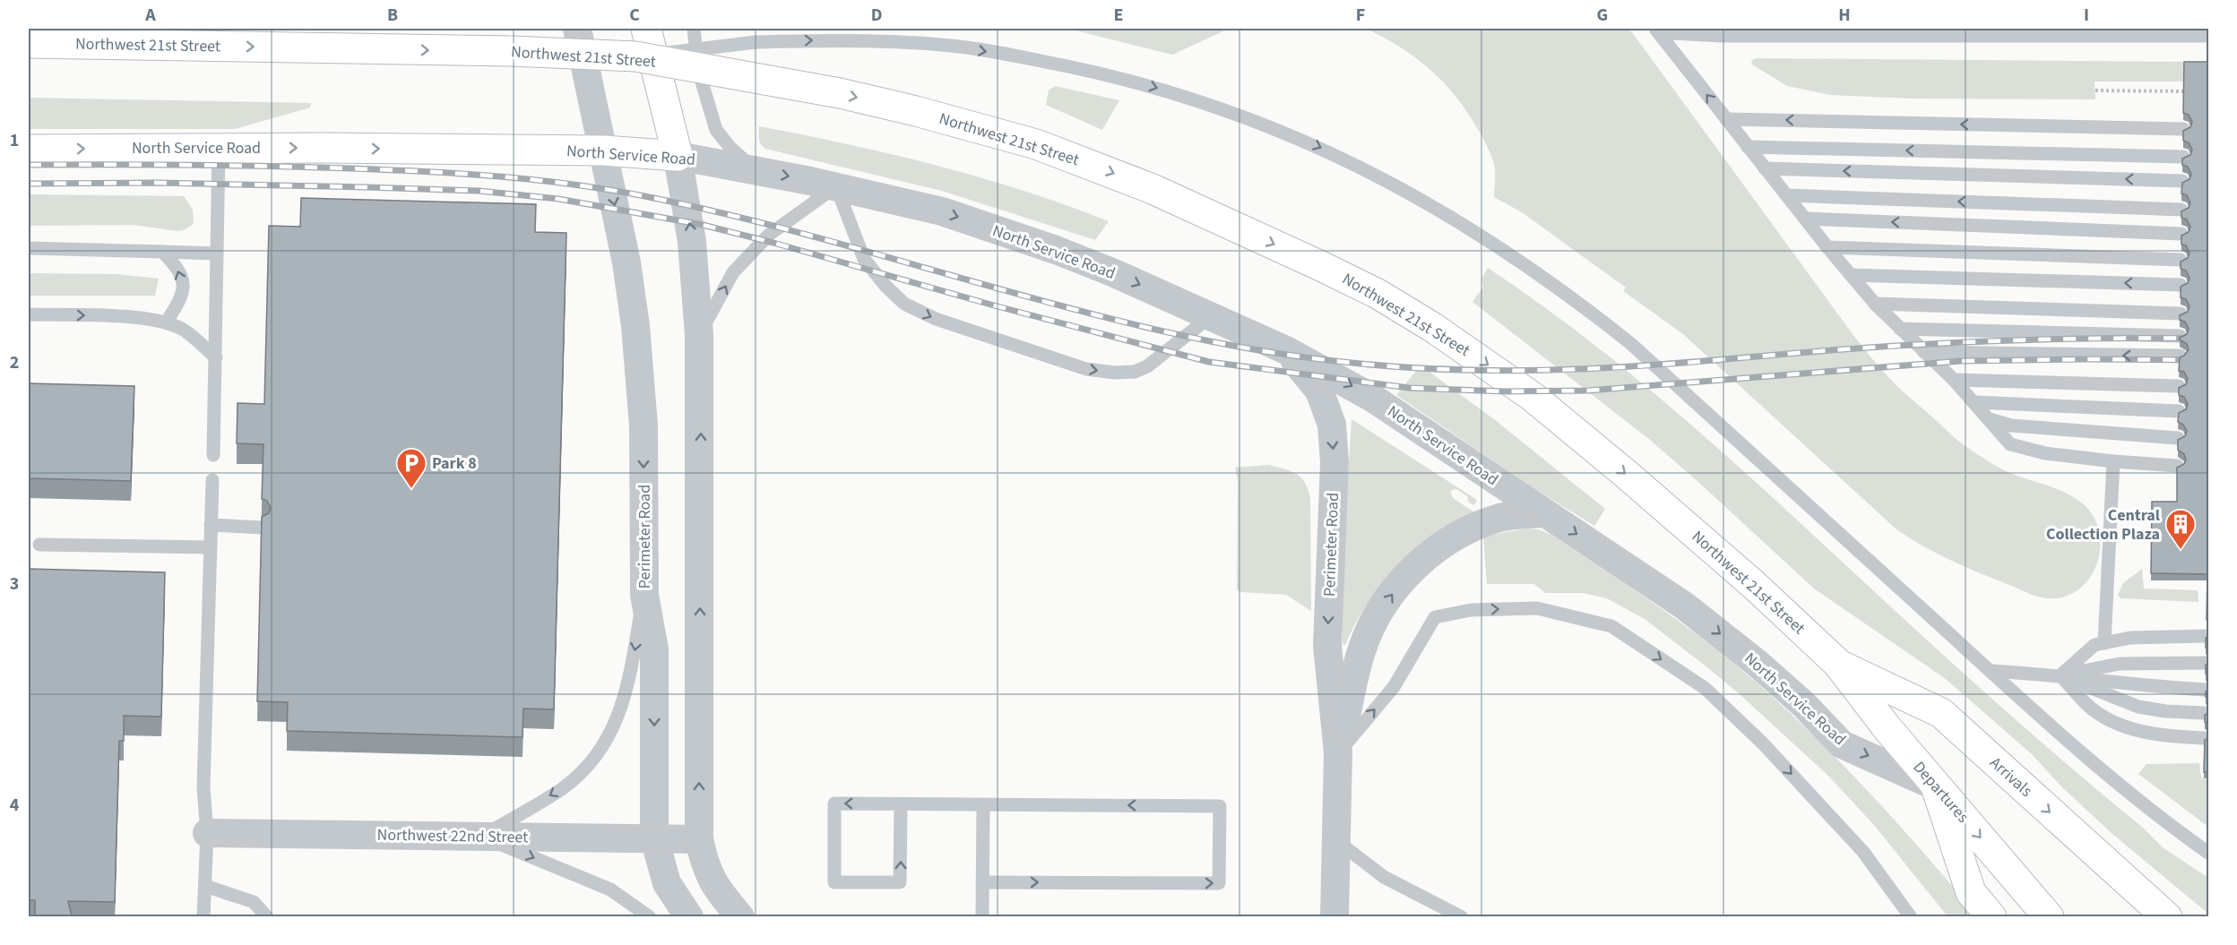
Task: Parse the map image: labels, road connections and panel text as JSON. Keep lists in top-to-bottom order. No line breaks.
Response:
{"streets":{"main road":["Northwest 21st Street","North Service Road","Arrivals","Departures"],"street":["Perimeter Road","Northwest 22nd Street"]},"crossings":[["Northwest 21st Street","Arrivals"],["Northwest 21st Street","Departures"],["North Service Road","Perimeter Road"],["North Service Road","Departures"],["Perimeter Road","Northwest 22nd Street"],["Arrivals","Departures"]],"one_way":["Northwest 21st Street","North Service Road","Arrivals"],"places":{"parking":["Park 8"],"building":["Central Collection Plaza"]},"grid":{"columns":["A","B","C","D","E","F","G","H","I"],"rows":["1","2","3","4"]}}
